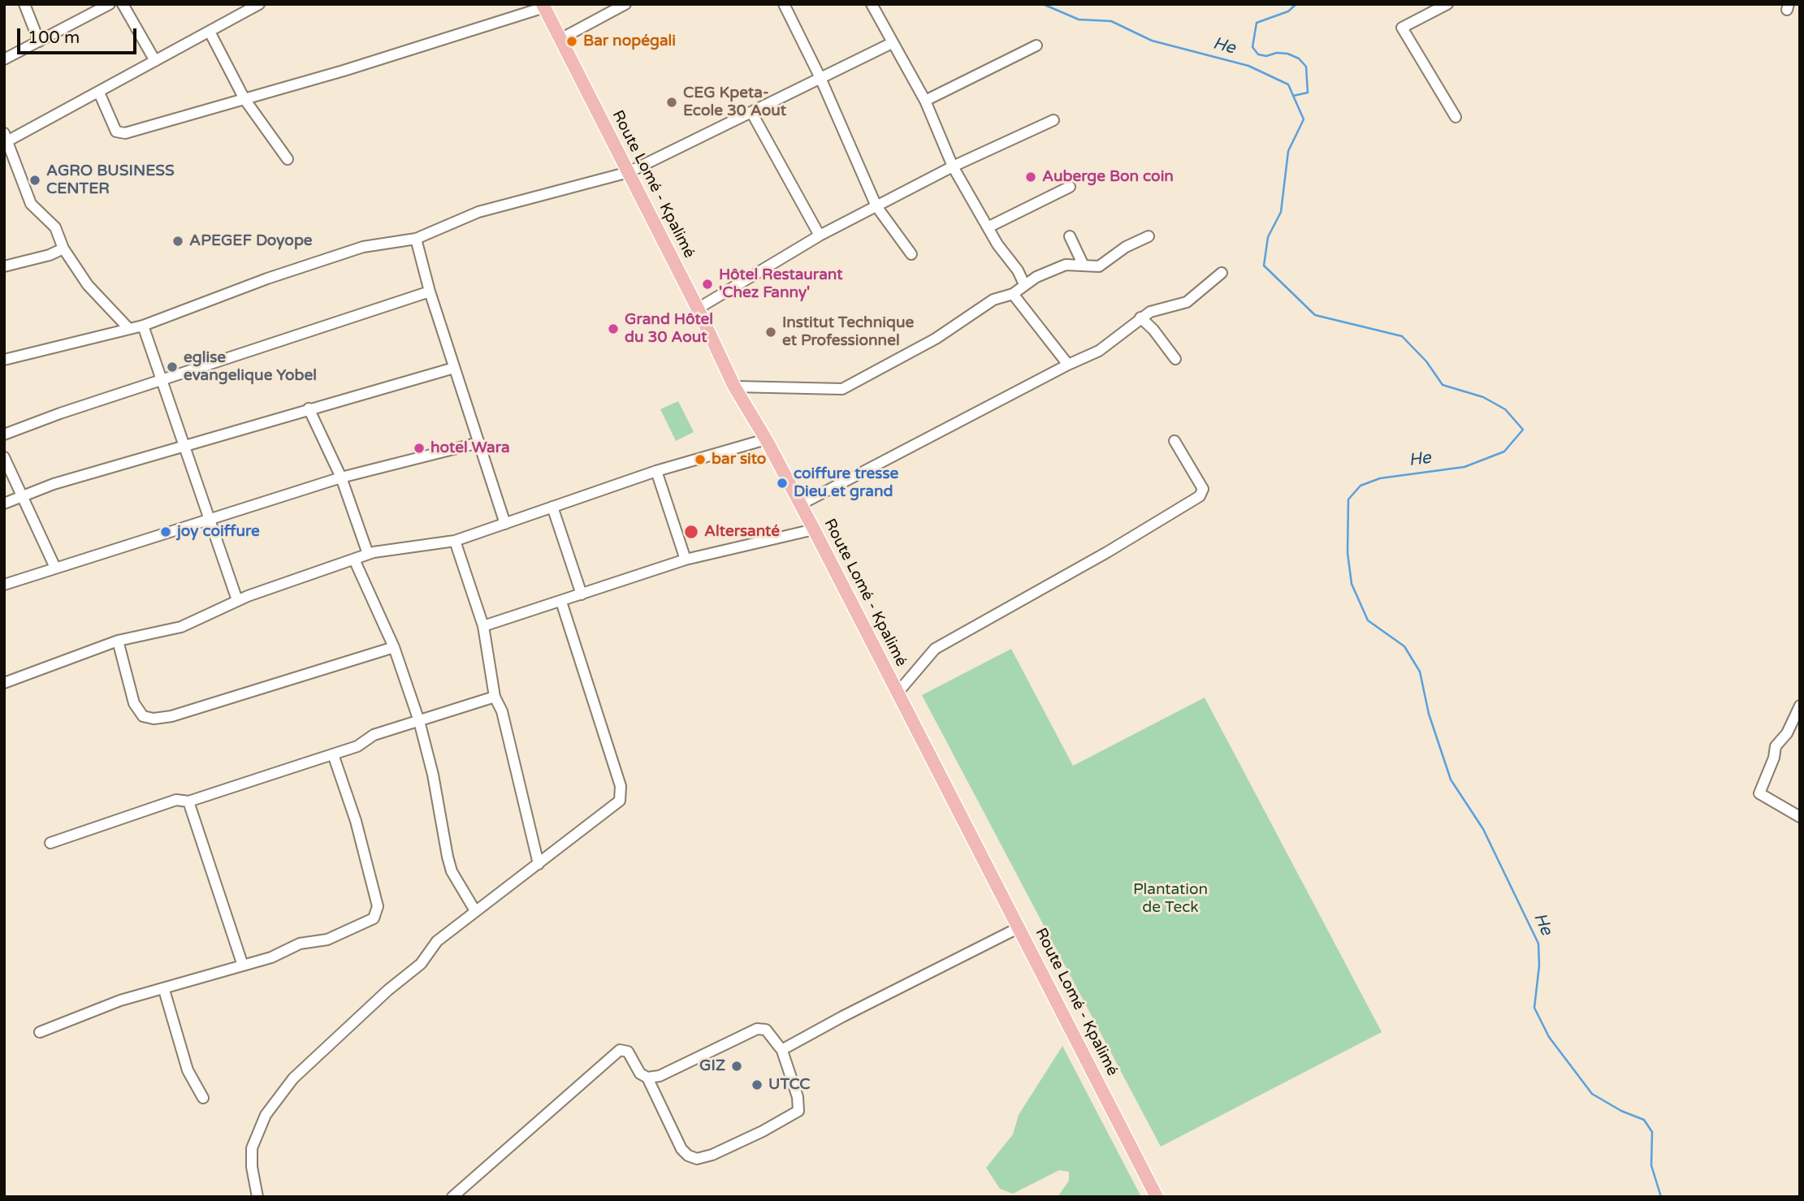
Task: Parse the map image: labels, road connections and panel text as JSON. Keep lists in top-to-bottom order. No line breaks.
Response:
{"streets":{"main road":["Route Lomé - Kpalimé"]},"water":["He"],"parks":["Plantation de Teck"],"places":["Bar nopégali","CEG Kpeta- Ecole 30 Aout","Auberge Bon coin","AGRO BUSINESS CENTER","APEGEF Doyope","Hôtel Restaurant 'Chez Fanny'","Grand Hôtel du 30 Aout","Institut Technique et Professionnel","eglise evangelique Yobel","hotel Wara","bar sito","coiffure tresse Dieu et grand","joy coiffure","Altersanté","GIZ","UTCC"],"scale_bar":"100 m"}
